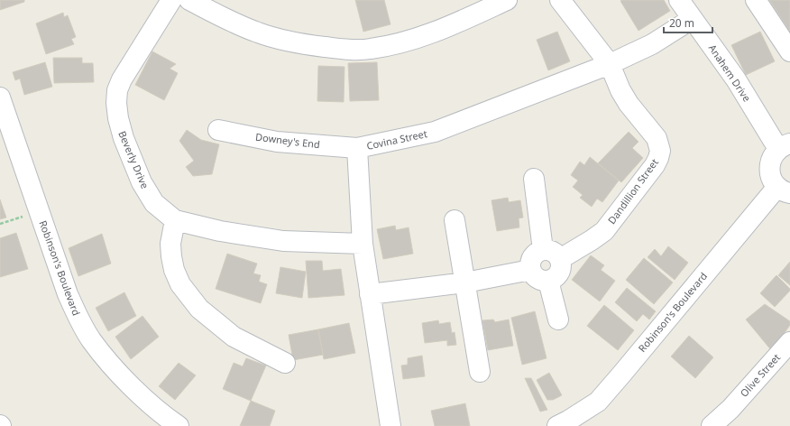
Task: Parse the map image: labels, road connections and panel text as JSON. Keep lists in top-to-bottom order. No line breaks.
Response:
{"streets":{"street":["Anahem Drive","Covina Street","Downey's End","Beverly Drive","Dandillion Street","Robinson's Boulevard","Olive Street"]},"crossings":[["Anahem Drive","Covina Street"],["Covina Street","Downey's End"],["Covina Street","Beverly Drive"],["Covina Street","Dandillion Street"]],"scale_bar":"20 m"}
